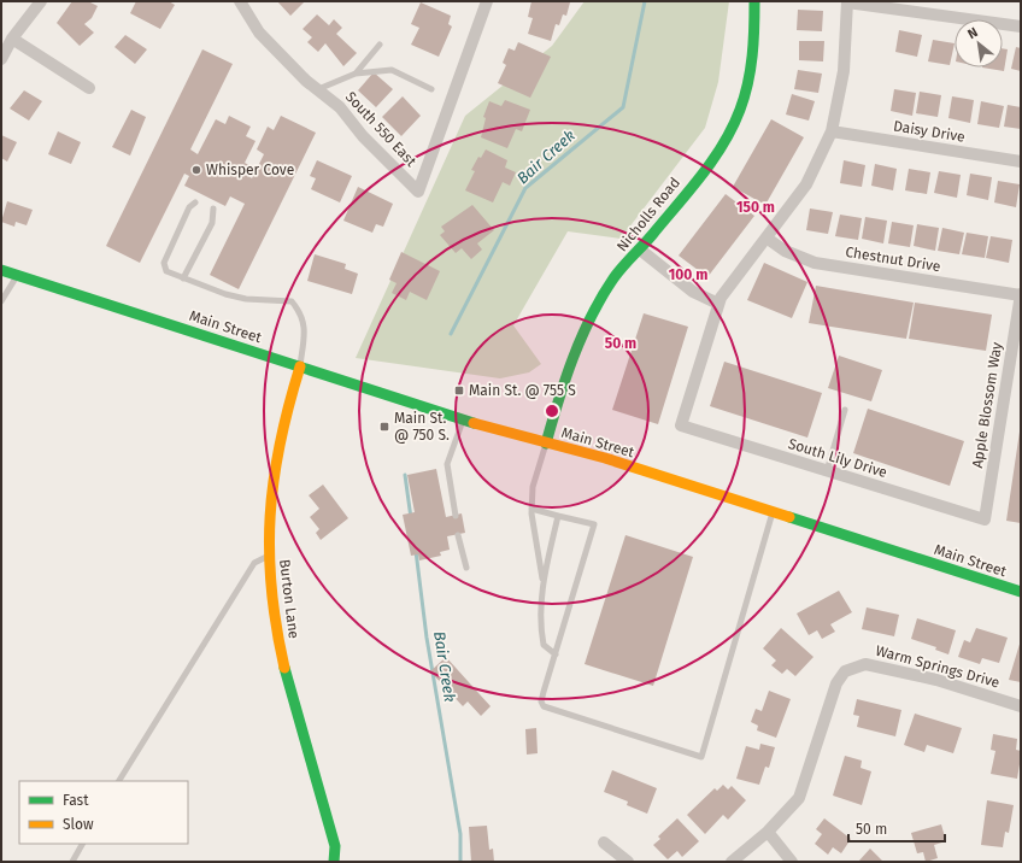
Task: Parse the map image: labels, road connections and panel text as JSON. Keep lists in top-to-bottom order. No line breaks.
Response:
{"streets":{"main road":["Nicholls Road","Main Street","Burton Lane"],"street":["South 550 East","Daisy Drive","Chestnut Drive","Apple Blossom Way","South Lily Drive","Warm Springs Drive"]},"crossings":[["Nicholls Road","Main Street"],["Chestnut Drive","Apple Blossom Way"],["Main Street","Burton Lane"],["Apple Blossom Way","South Lily Drive"]],"water":["Bair Creek"],"places":{"other":["Whisper Cove"],"transit":["Main St. @ 755 S","Main St. @ 750 S."]},"legend":["Fast","Slow"],"scale_bar":"50 m","north":"top left","rings":["150 m","100 m","50 m"]}
